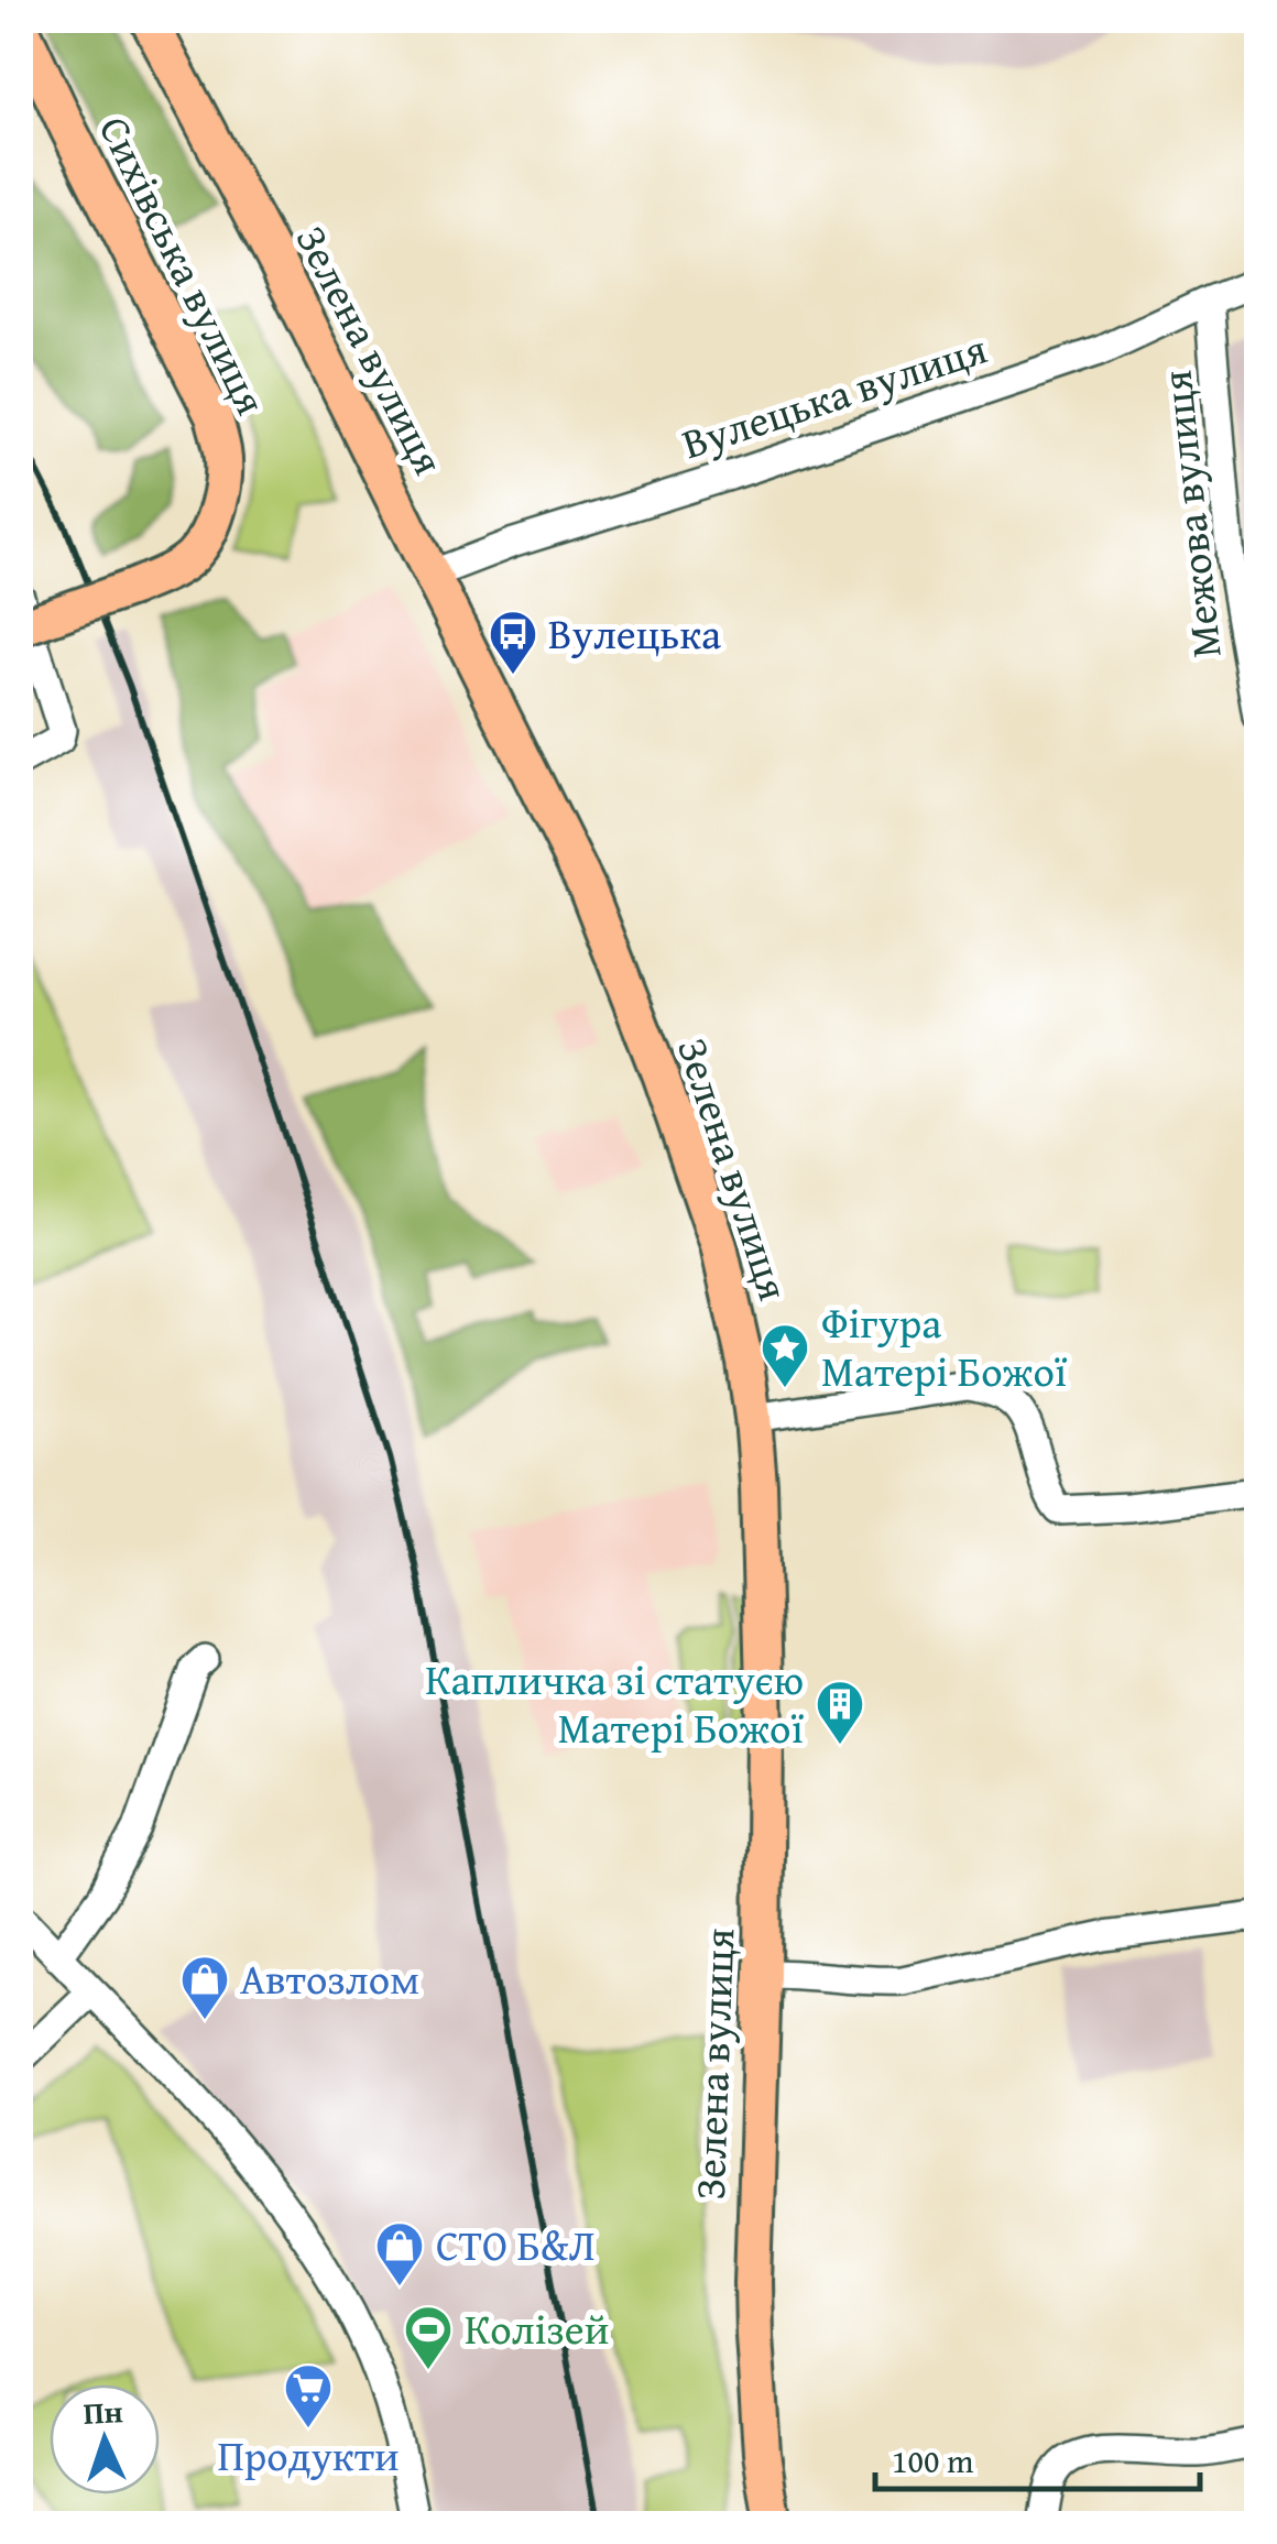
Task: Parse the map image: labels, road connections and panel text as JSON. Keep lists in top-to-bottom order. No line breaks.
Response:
{"streets":{"main road":["Сихівська вулиця","Зелена вулиця"],"street":["Вулецька вулиця","Межова вулиця"]},"crossings":[["Зелена вулиця","Вулецька вулиця"],["Вулецька вулиця","Межова вулиця"]],"places":{"bus stop":["Вулецька"],"place":["Фігура Матері Божої"],"building":["Капличка зі статуєю Матері Божої"],"shop":["Автозлом","СТО Б&Л"],"sports":["Колізей"],"supermarket":["Продукти"]},"scale_bar":"100 m","north":"top"}
